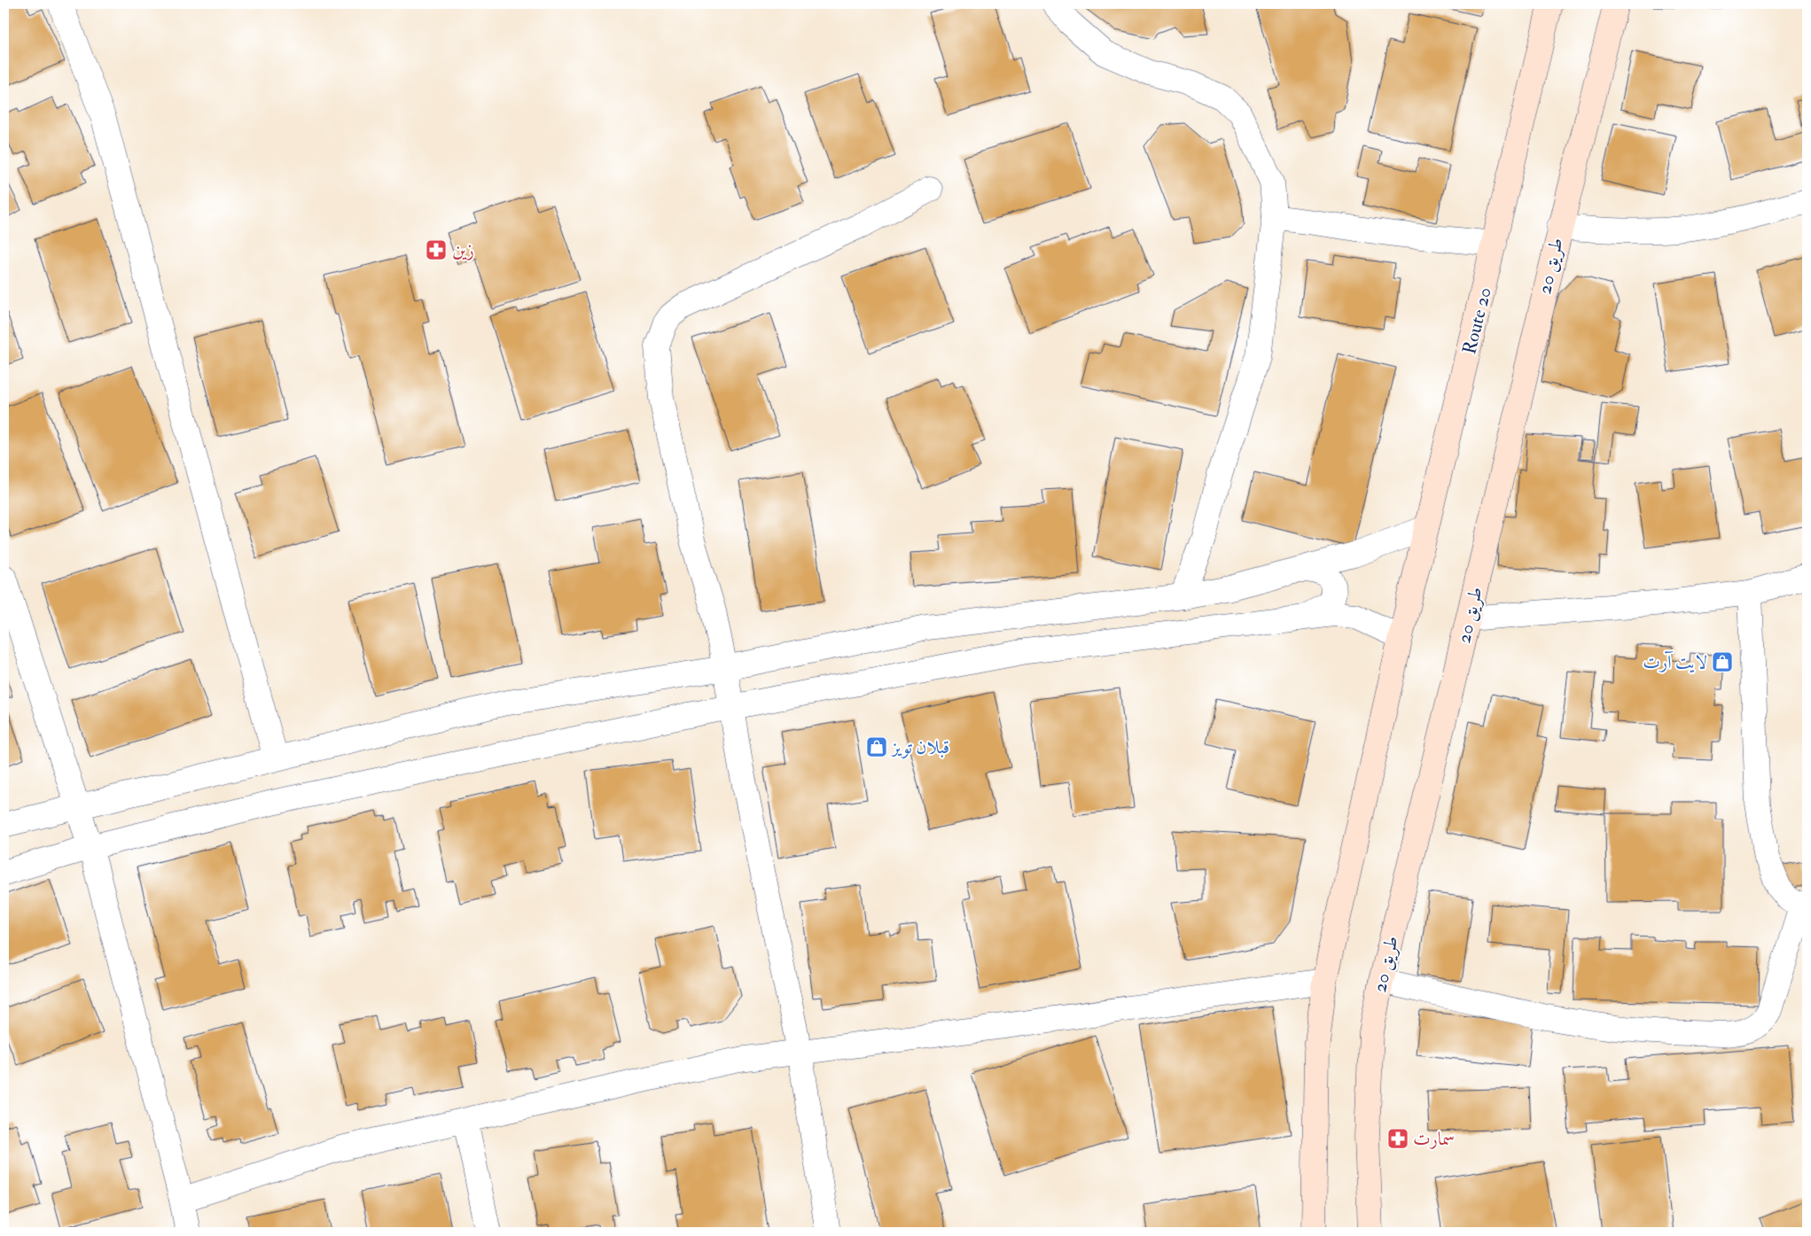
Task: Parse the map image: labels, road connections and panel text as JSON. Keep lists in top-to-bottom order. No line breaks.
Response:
{"streets":{"main road":["طريق 20","Route 20"]},"places":{"pharmacy":["زين","سمارت"],"shop":["لايت آرت","قبلان تويز"]}}
